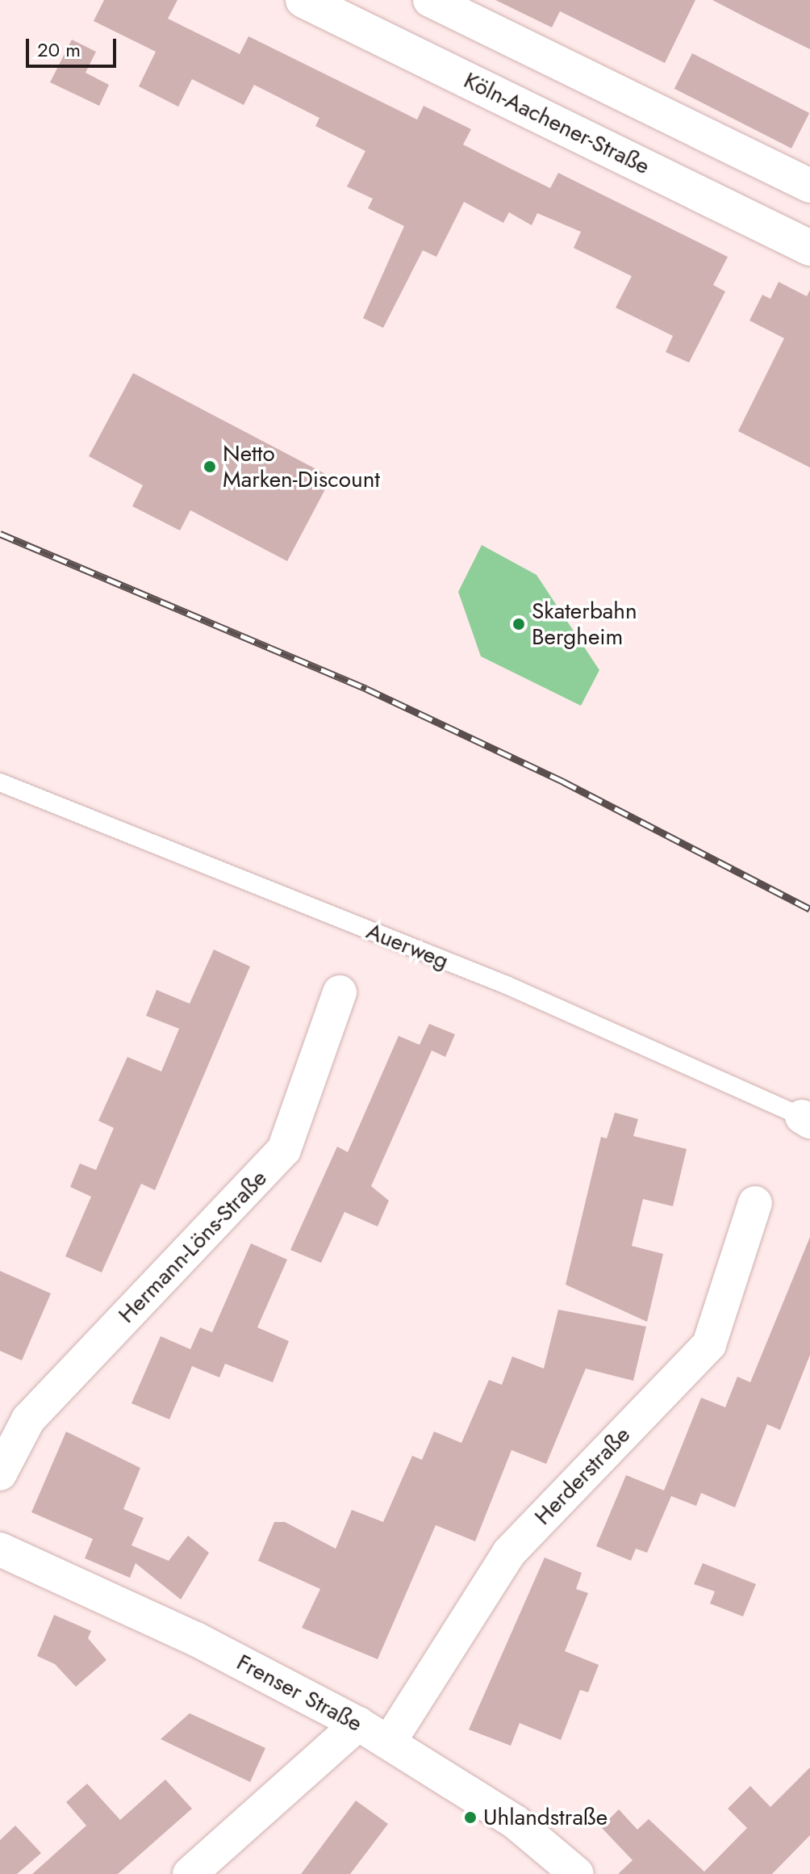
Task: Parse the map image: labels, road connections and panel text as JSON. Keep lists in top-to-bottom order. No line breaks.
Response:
{"streets":{"main road":["Köln-Aachener-Straße"],"street":["Hermann-Löns-Straße","Herderstraße","Frenser Straße"],"lane":["Auerweg"]},"crossings":[["Herderstraße","Frenser Straße"]],"places":["Netto Marken-Discount","Skaterbahn Bergheim","Uhlandstraße"],"scale_bar":"20 m"}
